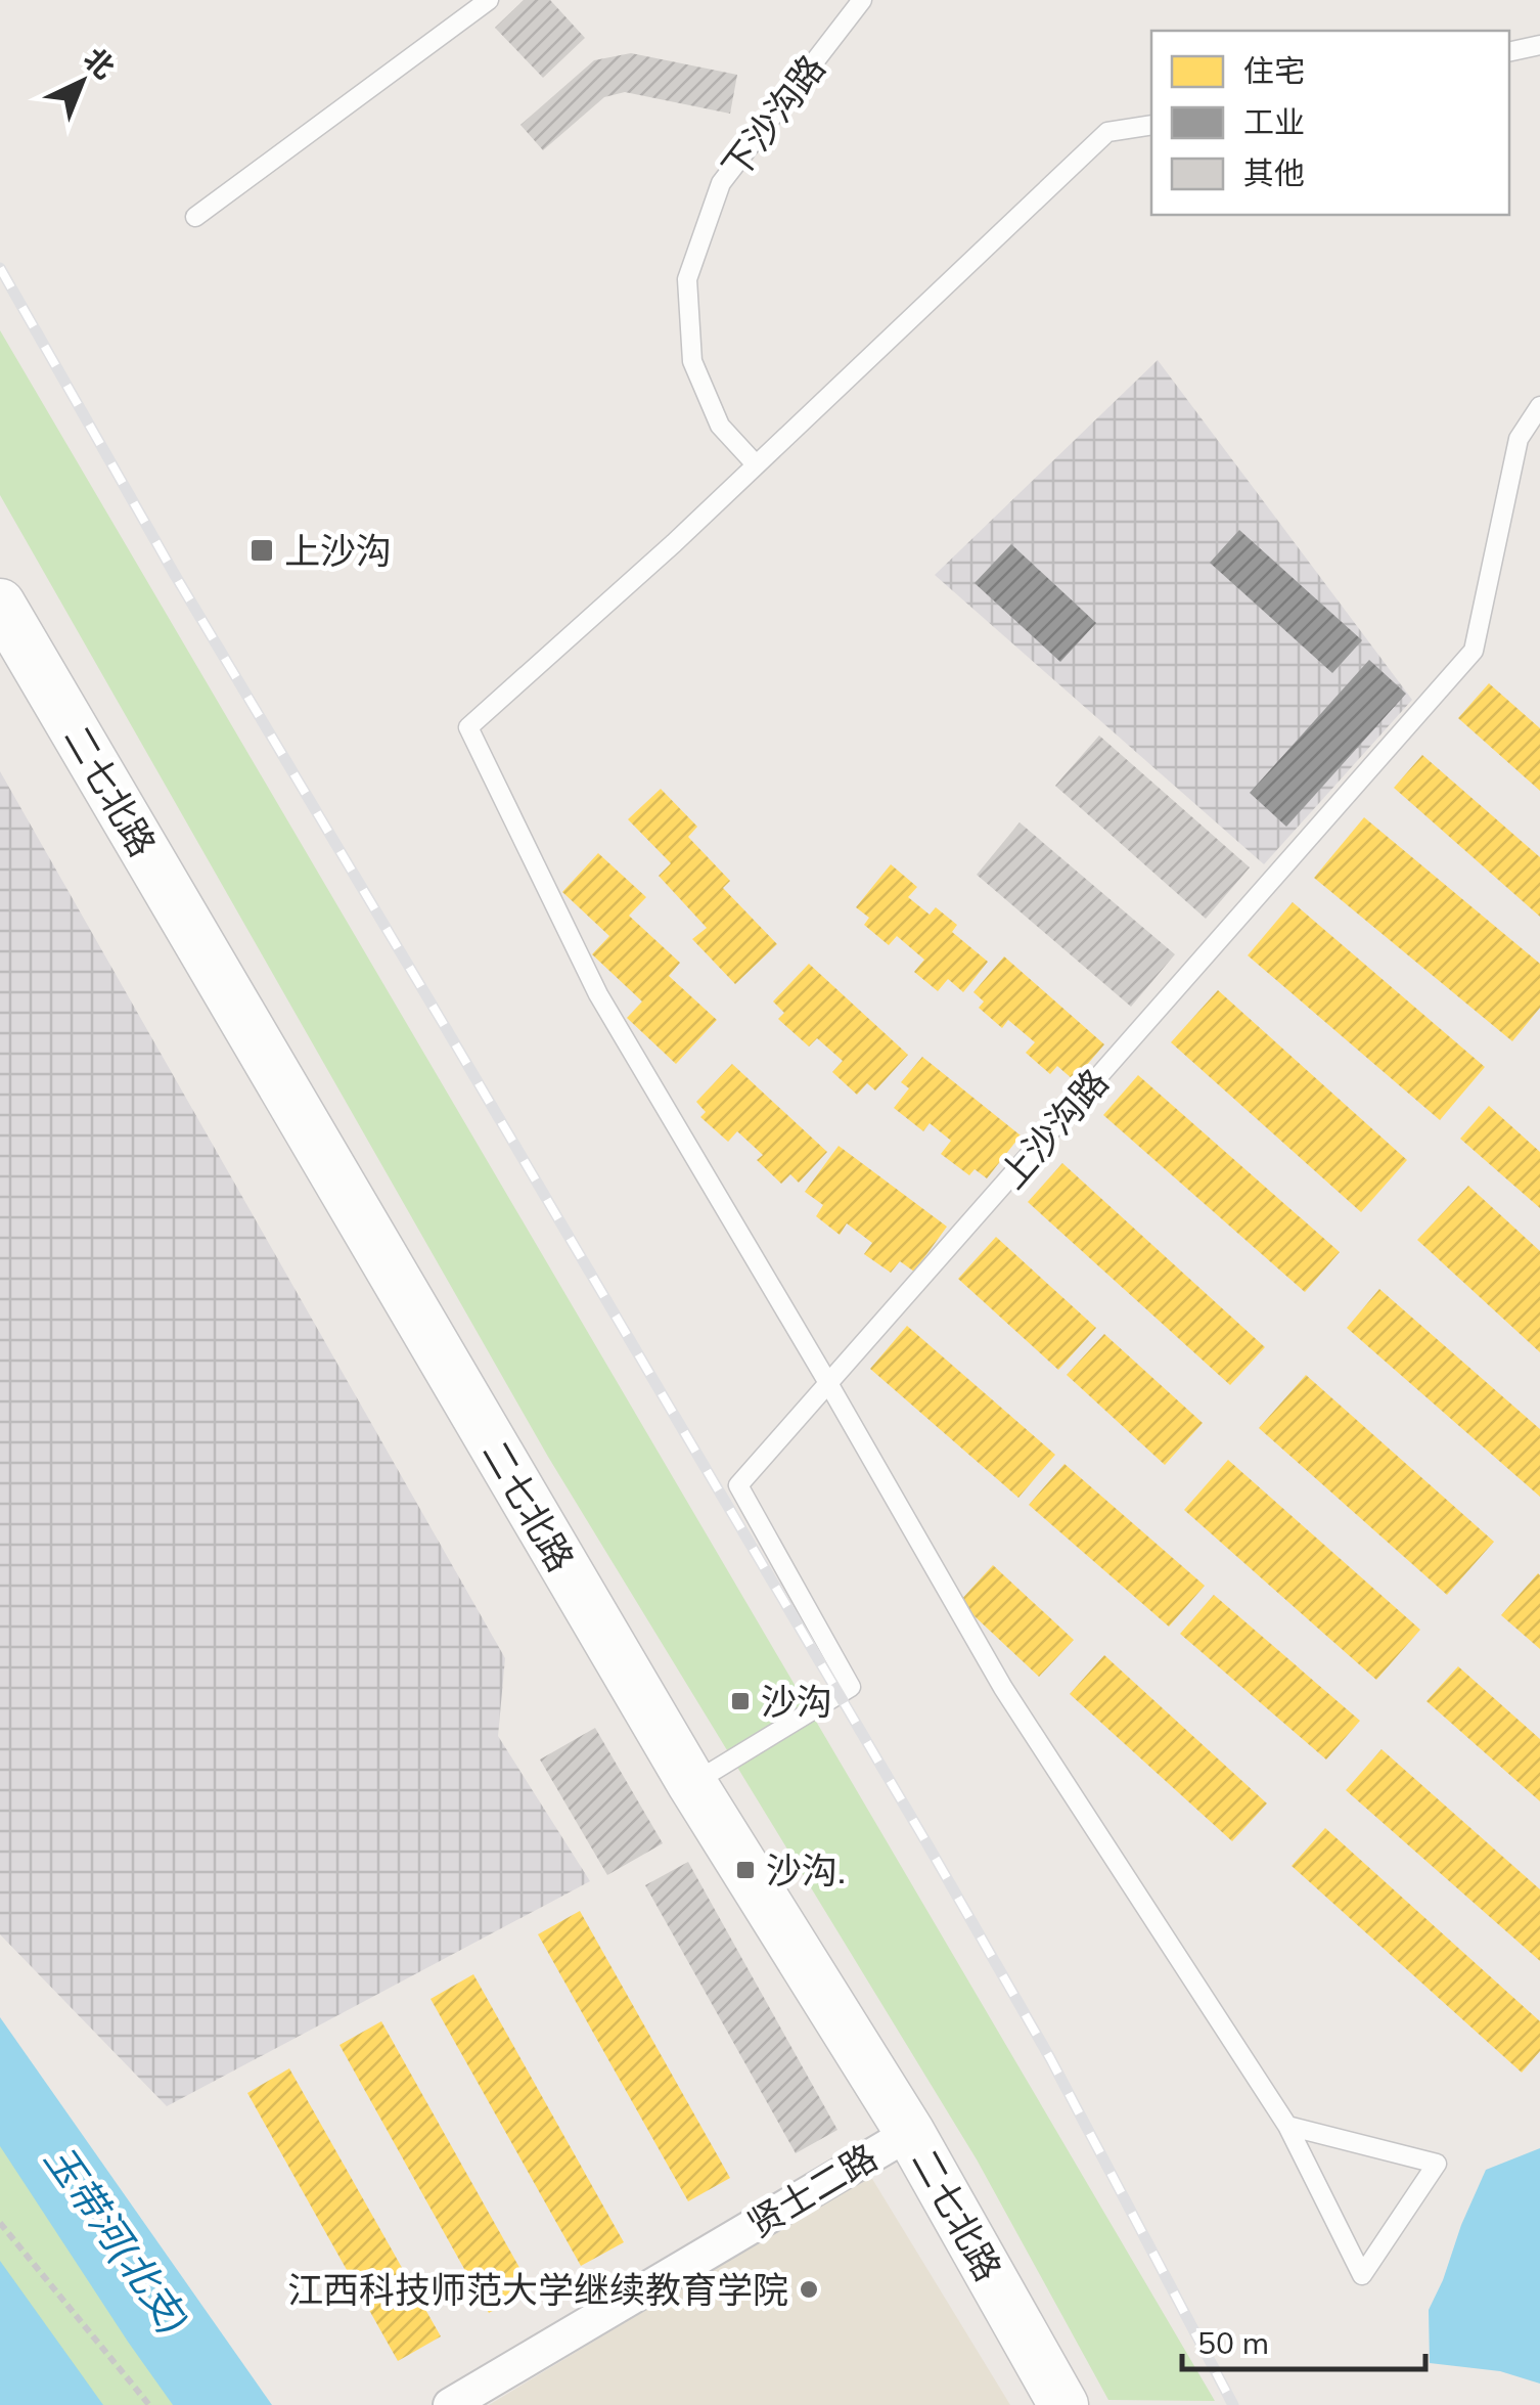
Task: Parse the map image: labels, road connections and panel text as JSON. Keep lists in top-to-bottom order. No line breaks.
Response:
{"streets":{"main road":["二七北路"],"street":["贤士二路"],"lane":["下沙沟路","上沙沟路"]},"crossings":[["二七北路","上沙沟路"],["二七北路","贤士二路"]],"water":["玉带河(北支)"],"places":{"transit":["上沙沟","沙沟","沙沟."],"other":["江西科技师范大学继续教育学院"]},"legend":["住宅","工业","其他"],"scale_bar":"50 m","north":"top right"}
